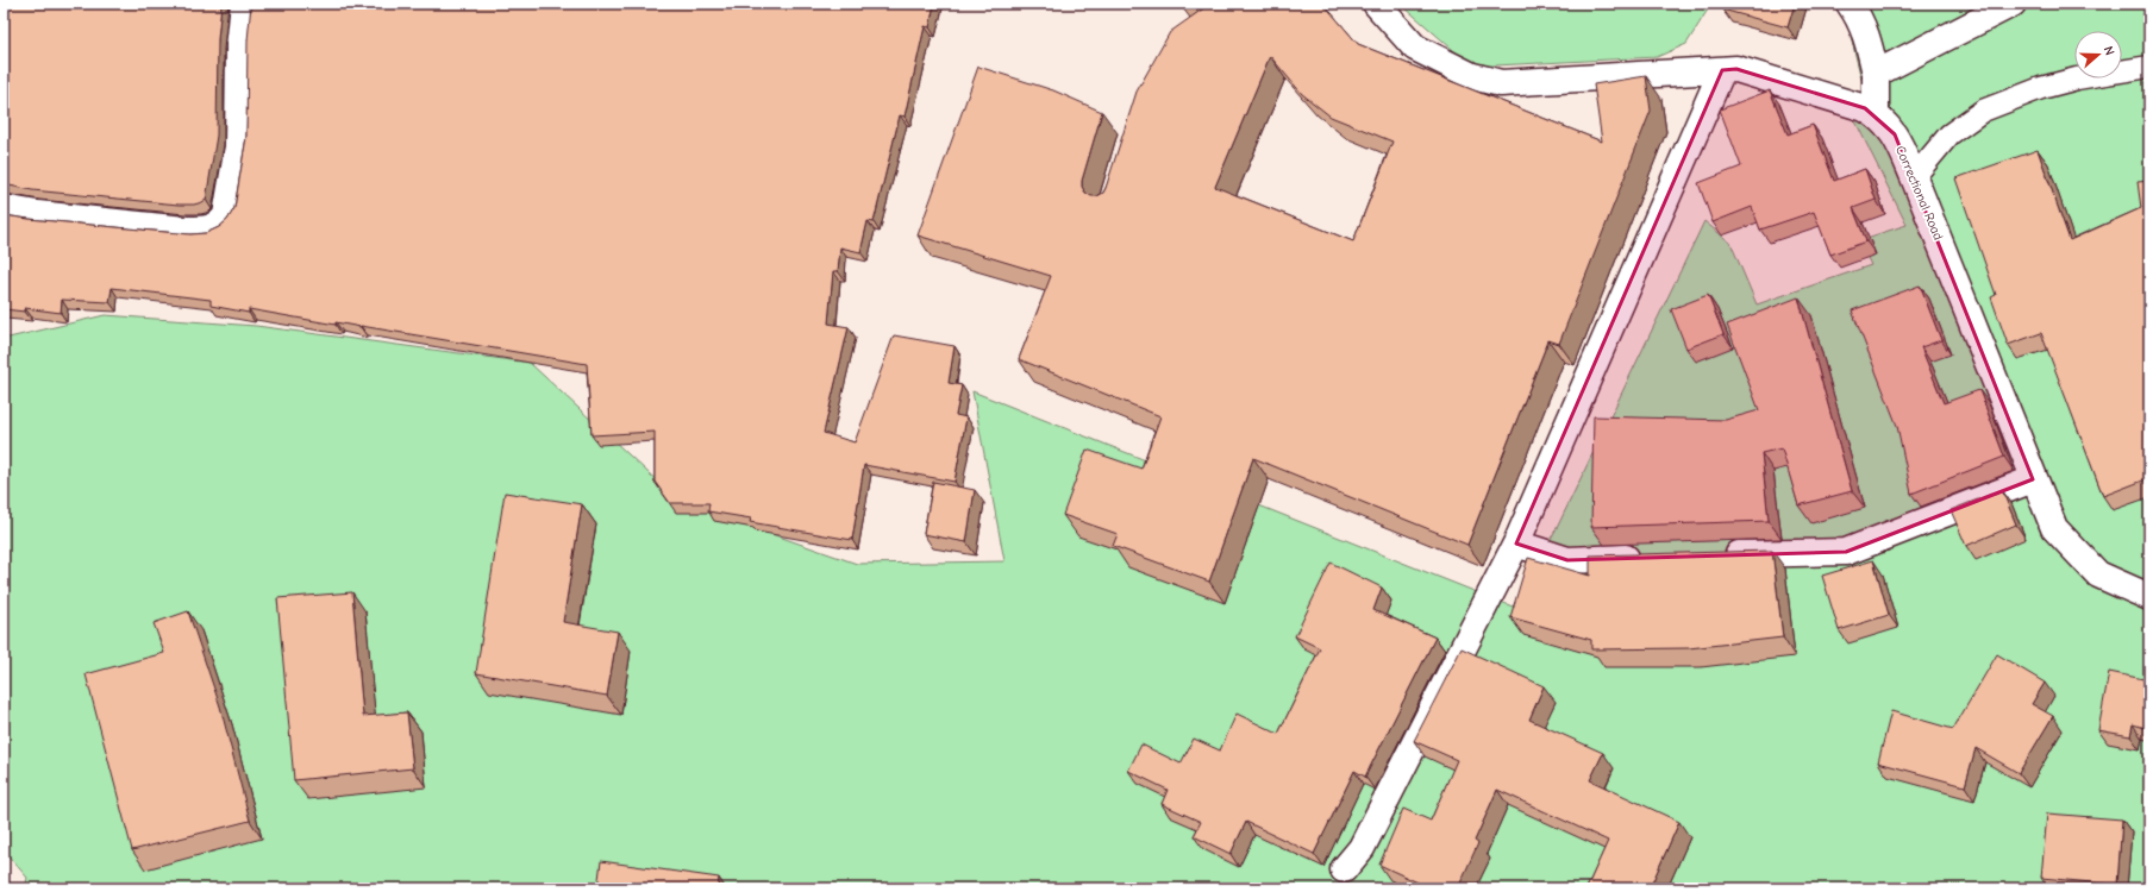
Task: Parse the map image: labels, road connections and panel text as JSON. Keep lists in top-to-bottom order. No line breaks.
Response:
{"streets":{"street":["Correctional Road"]},"north":"right"}
